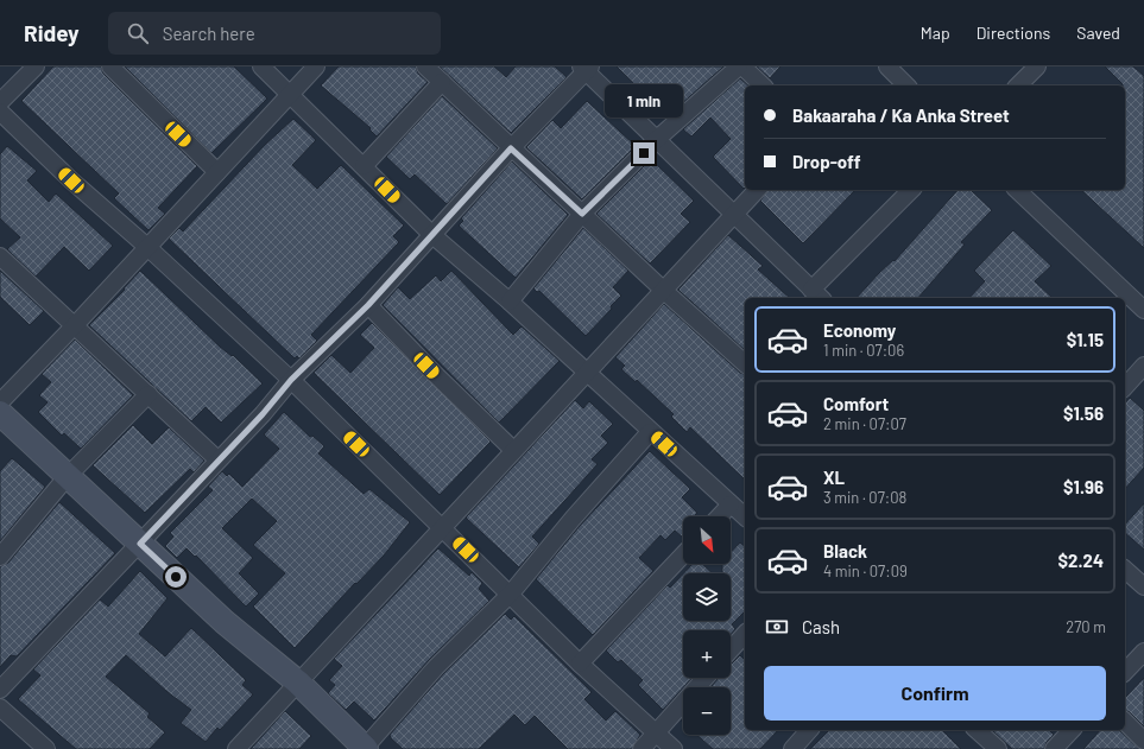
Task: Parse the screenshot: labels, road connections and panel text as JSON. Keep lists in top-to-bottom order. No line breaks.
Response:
{"north":"bottom right","page":{"header":"Ridey","search":"Search here","nav":["Map","Directions","Saved"],"bubble":"1 min","banner":["Bakaaraha / Ka Anka Street","Drop-off"],"list":[{"name":"Economy","note":"1 min · 07:06","value":"$1.15"},{"name":"Comfort","note":"2 min · 07:07","value":"$1.56"},{"name":"XL","note":"3 min · 07:08","value":"$1.96"},{"name":"Black","note":"4 min · 07:09","value":"$2.24"}],"map_buttons":["+","−"],"pay":["Cash","270 m"],"buttons":"Confirm"}}
